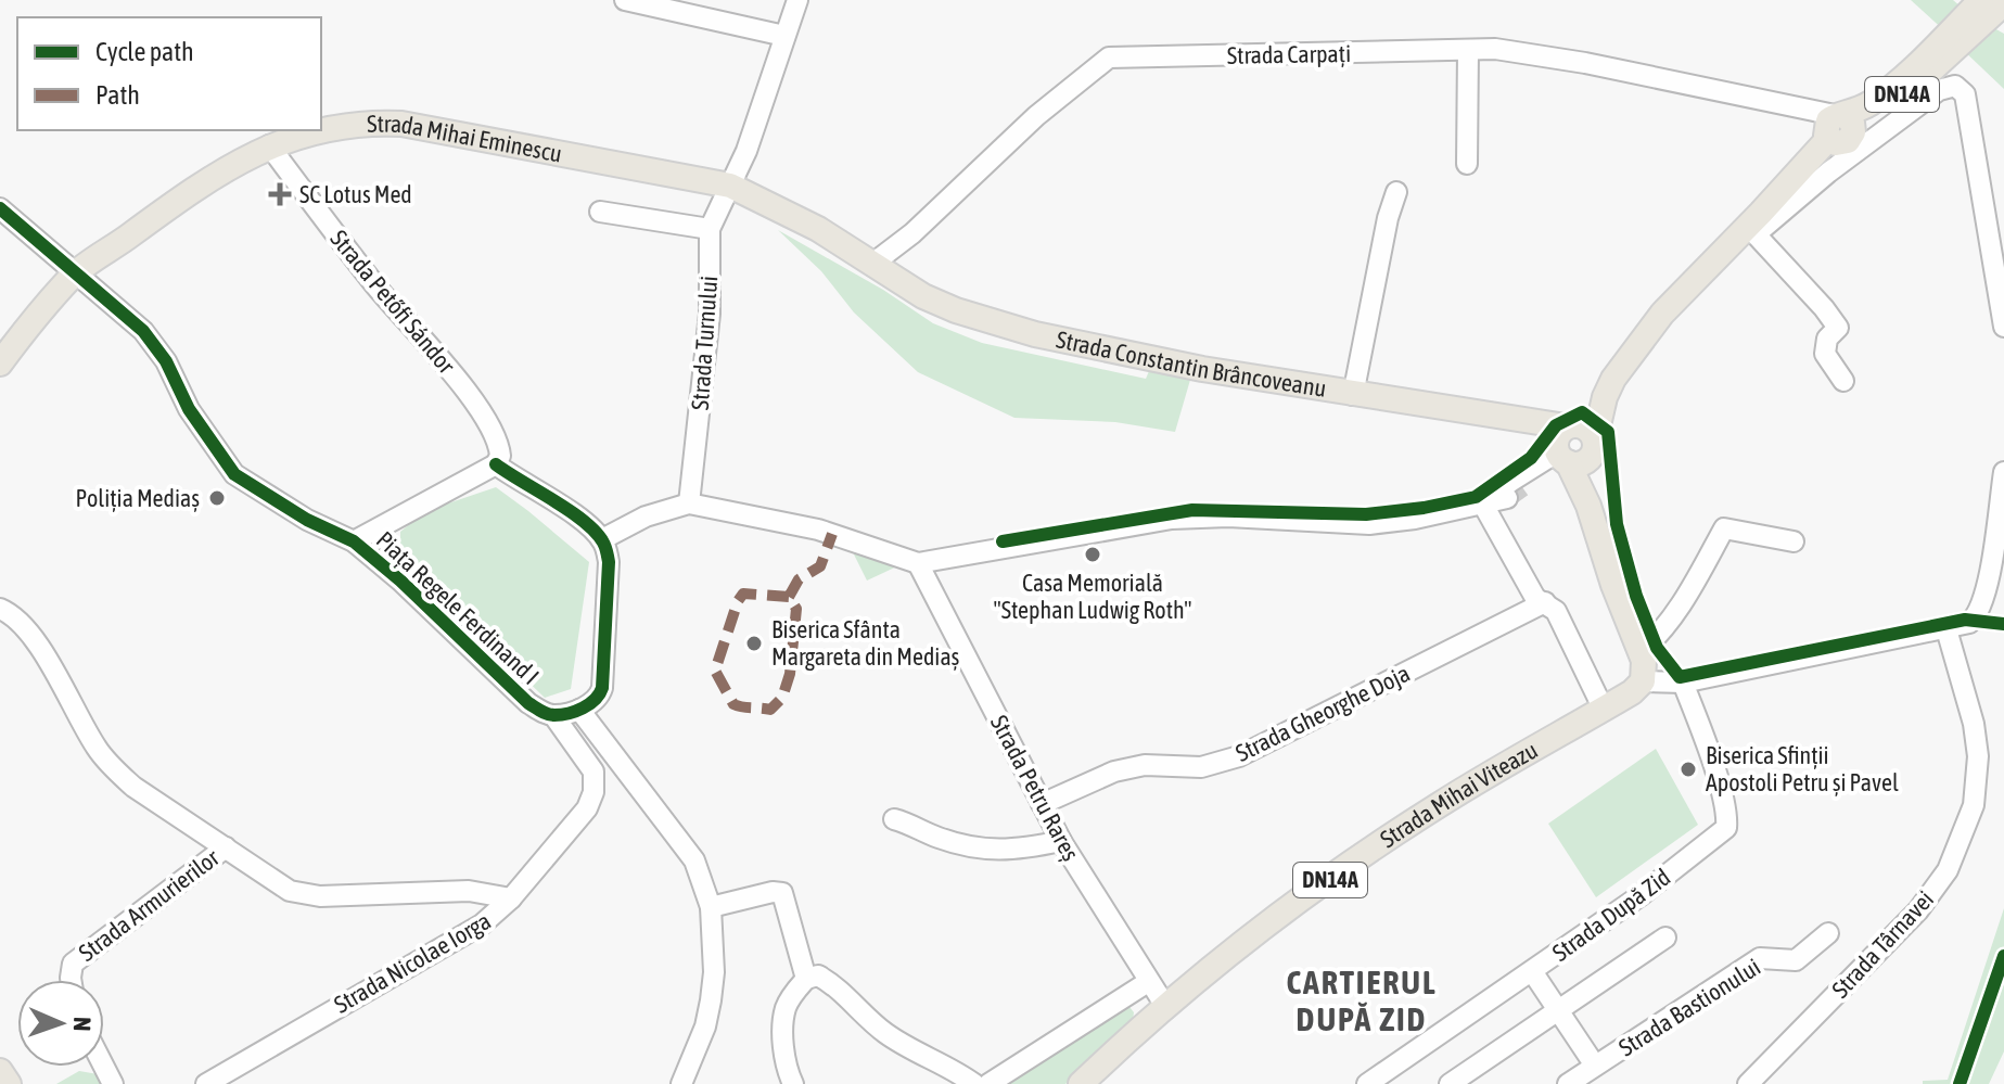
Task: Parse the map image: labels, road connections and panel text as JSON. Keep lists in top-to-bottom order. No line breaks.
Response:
{"streets":{"main road":["DN14A","Strada Mihai Eminescu","Strada Constantin Brâncoveanu","Strada Mihai Viteazu"],"street":["Strada Carpați","Strada Petőfi Sándor","Strada Turnului","Piața Regele Ferdinand I","Strada Gheorghe Doja","Strada Petru Rareș","Strada Armurierilor","Strada După Zid","Strada Târnavei","Strada Nicolae Iorga","Strada Bastionului"]},"crossings":[["Strada Carpați","DN14A"],["Strada Carpați","Strada Mihai Eminescu"],["Strada Carpați","Strada Constantin Brâncoveanu"],["DN14A","Strada Constantin Brâncoveanu"],["DN14A","Strada Mihai Viteazu"],["Strada Mihai Eminescu","Strada Petőfi Sándor"],["Strada Mihai Eminescu","Strada Turnului"],["Strada Mihai Eminescu","Strada Constantin Brâncoveanu"],["Strada Petőfi Sándor","Piața Regele Ferdinand I"],["Piața Regele Ferdinand I","Strada Nicolae Iorga"],["Strada Gheorghe Doja","Strada Petru Rareș"],["Strada Petru Rareș","Strada Mihai Viteazu"],["Strada După Zid","Strada Bastionului"]],"districts":["CARTIERUL DUPĂ ZID"],"places":{"health":["SC Lotus Med"],"other":["Poliția Mediaș","Casa Memorială \"Stephan Ludwig Roth\"","Biserica Sfânta Margareta din Mediaș","Biserica Sfinții Apostoli Petru și Pavel"]},"legend":["Cycle path","Path"],"north":"right"}
